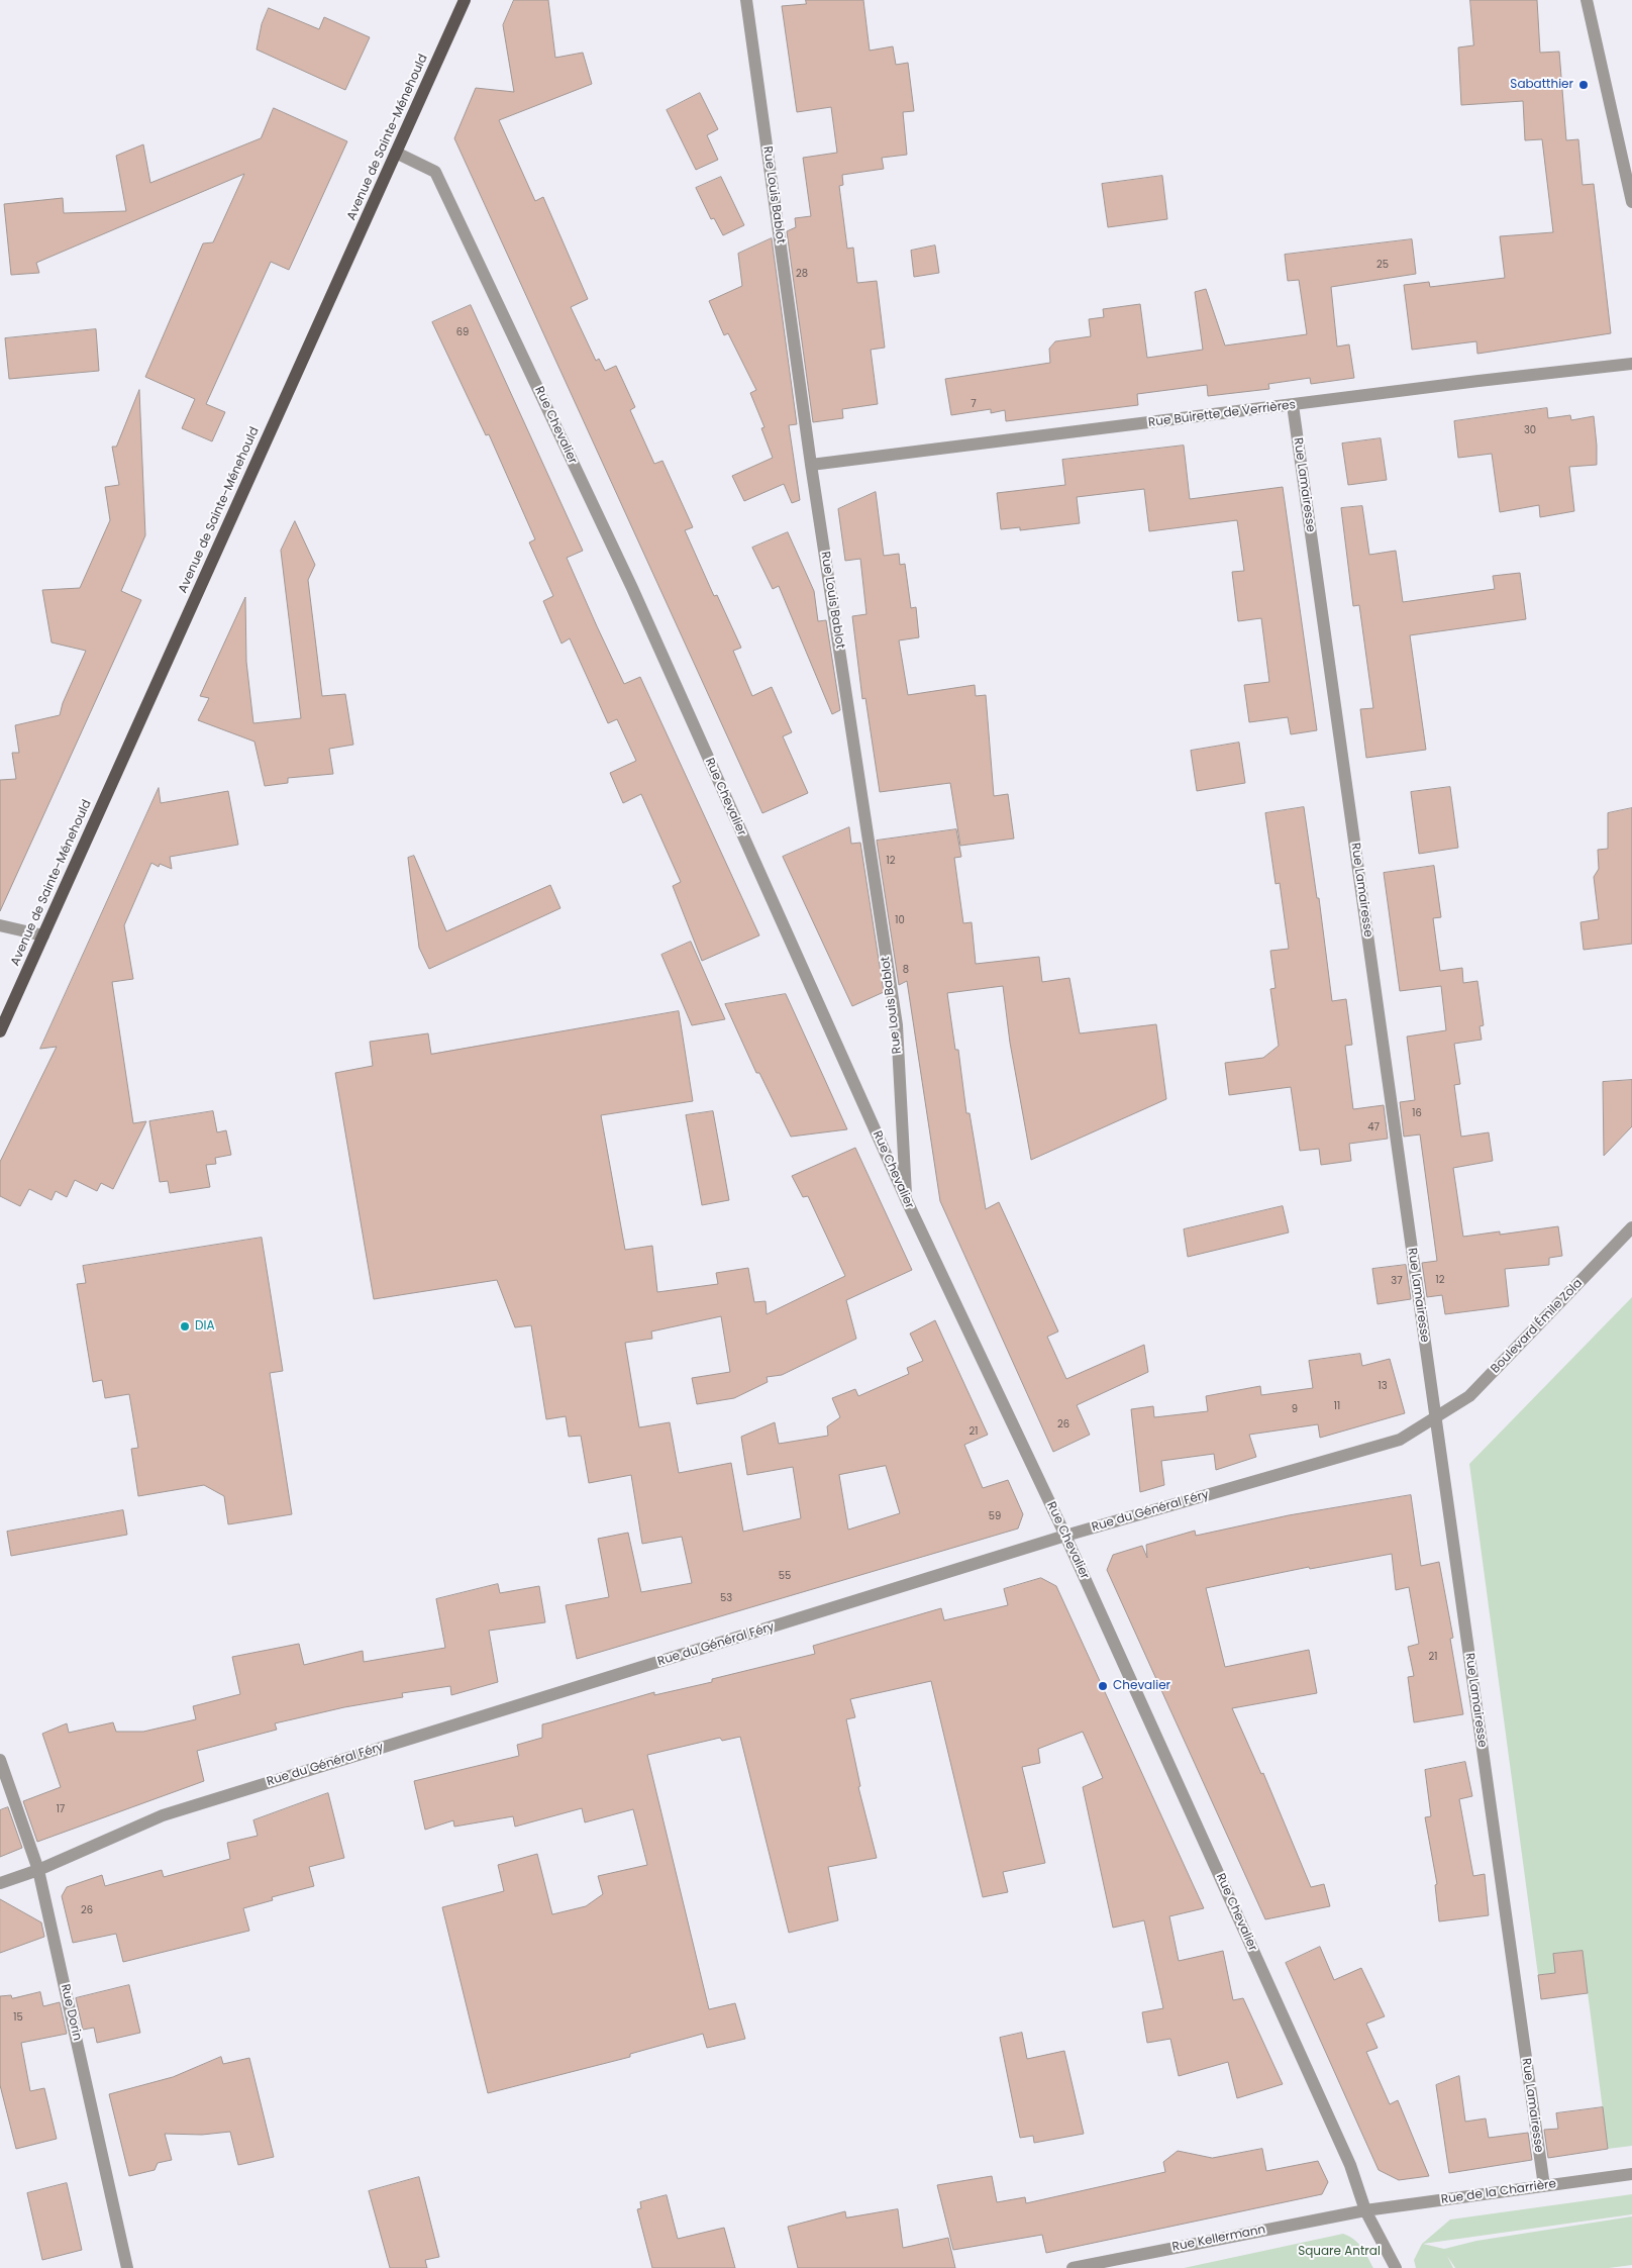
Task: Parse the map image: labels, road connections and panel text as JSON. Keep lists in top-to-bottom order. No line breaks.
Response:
{"streets":{"main road":["Avenue de Sainte-Ménehould"],"street":["Rue Louis Bablot","Rue Buirette de Verrières","Rue Chevalier","Rue Lamairesse","Boulevard Émile Zola","Rue du Général Féry","Rue Dorin","Rue de la Charrière","Rue Kellermann"]},"crossings":[["Avenue de Sainte-Ménehould","Rue Chevalier"],["Rue Louis Bablot","Rue Buirette de Verrières"],["Rue Louis Bablot","Rue Chevalier"],["Rue Buirette de Verrières","Rue Lamairesse"],["Rue Chevalier","Rue du Général Féry"],["Rue Chevalier","Rue de la Charrière"],["Rue Chevalier","Rue Kellermann"],["Rue Lamairesse","Boulevard Émile Zola"],["Rue Lamairesse","Rue du Général Féry"],["Rue Lamairesse","Rue de la Charrière"],["Boulevard Émile Zola","Rue du Général Féry"],["Rue du Général Féry","Rue Dorin"],["Rue de la Charrière","Rue Kellermann"]],"parks":["Square Antral"],"places":["Sabatthier","DIA","Chevalier"],"house_numbers":["25","28","69","7","30","12","10","8","16","47","12","37","13","11","9","26","21","59","55","53","21","17","26","15"]}
